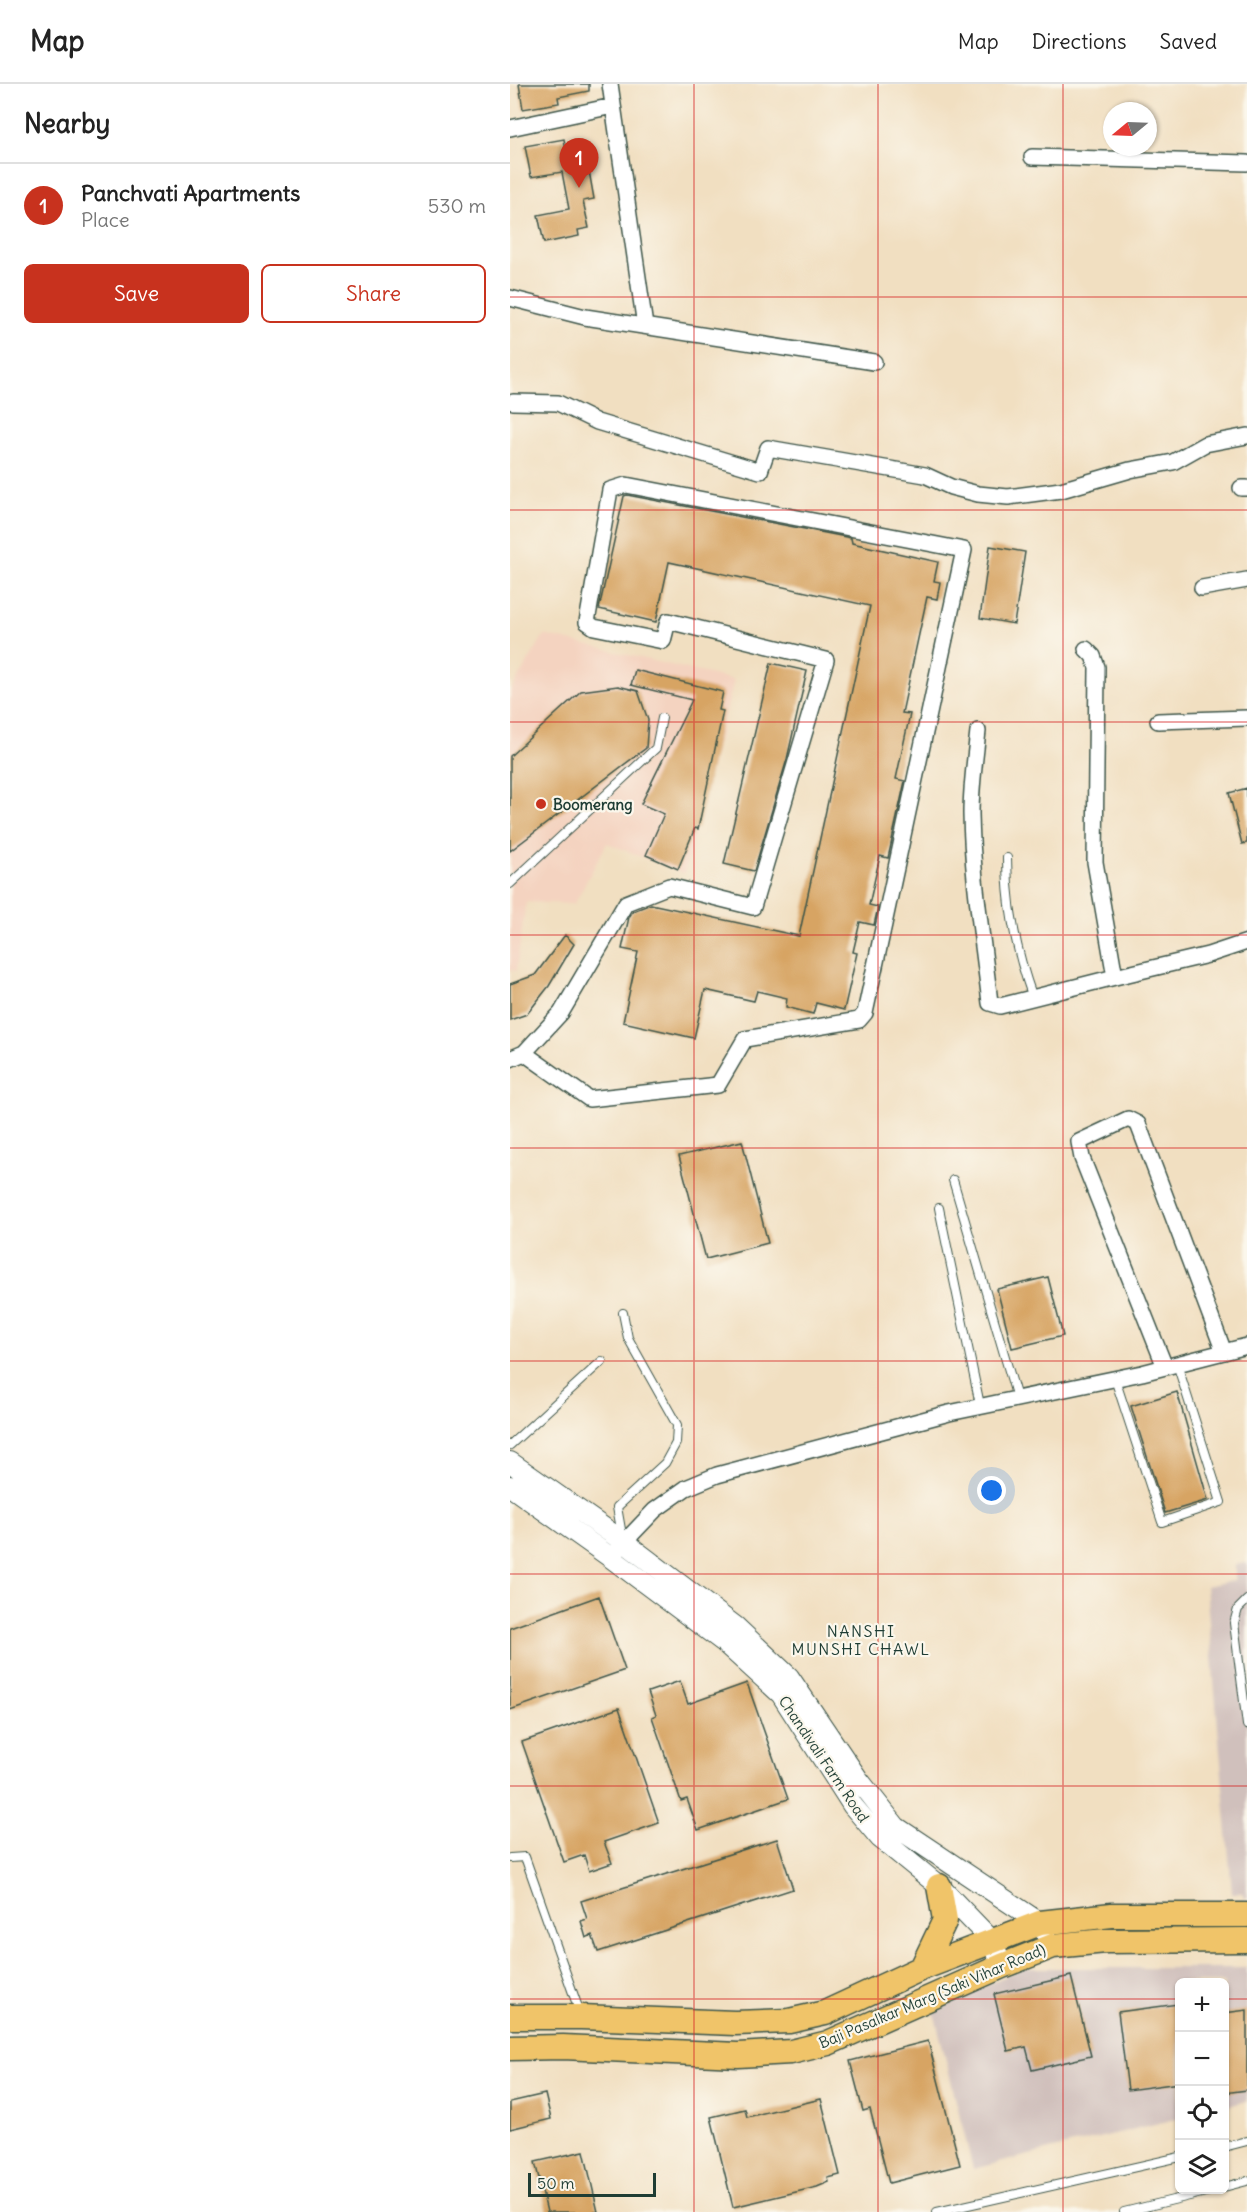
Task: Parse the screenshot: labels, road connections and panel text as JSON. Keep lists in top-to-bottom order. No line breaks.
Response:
{"streets":{"main road":["Baji Pasalkar Marg (Saki Vihar Road)"],"street":["Chandivali Farm Road"]},"crossings":[["Chandivali Farm Road","Baji Pasalkar Marg (Saki Vihar Road)"]],"districts":["NANSHI MUNSHI CHAWL"],"places":["Boomerang"],"scale_bar":"50 m","north":"left","page":{"header":"Map","nav":["Map","Directions","Saved"],"heading":"Nearby","pins":"1","list":[{"mark":"1","name":"Panchvati Apartments","note":"Place","value":"530 m"}],"buttons":["Save","Share"],"map_buttons":["+","−"],"scale":"50 m"}}
